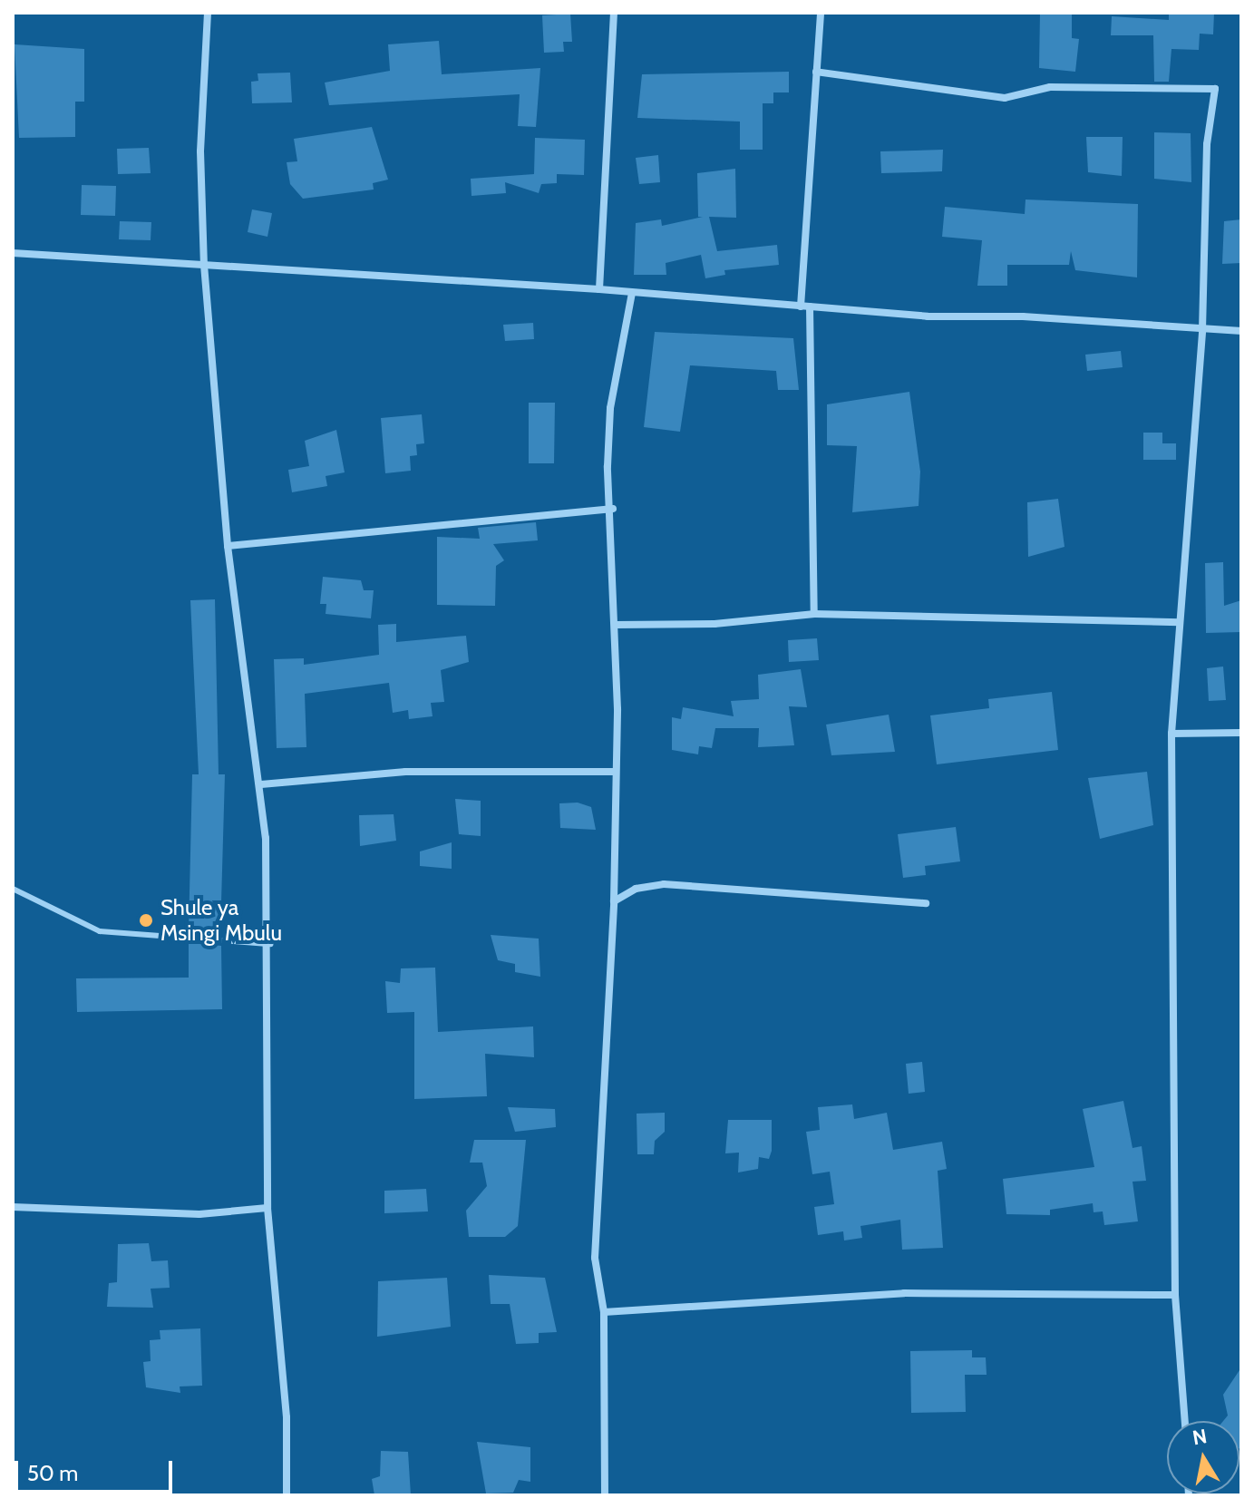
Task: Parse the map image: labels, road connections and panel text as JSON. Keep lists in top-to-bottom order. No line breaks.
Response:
{"places":["Shule ya Msingi Mbulu"],"scale_bar":"50 m","north":"top"}
